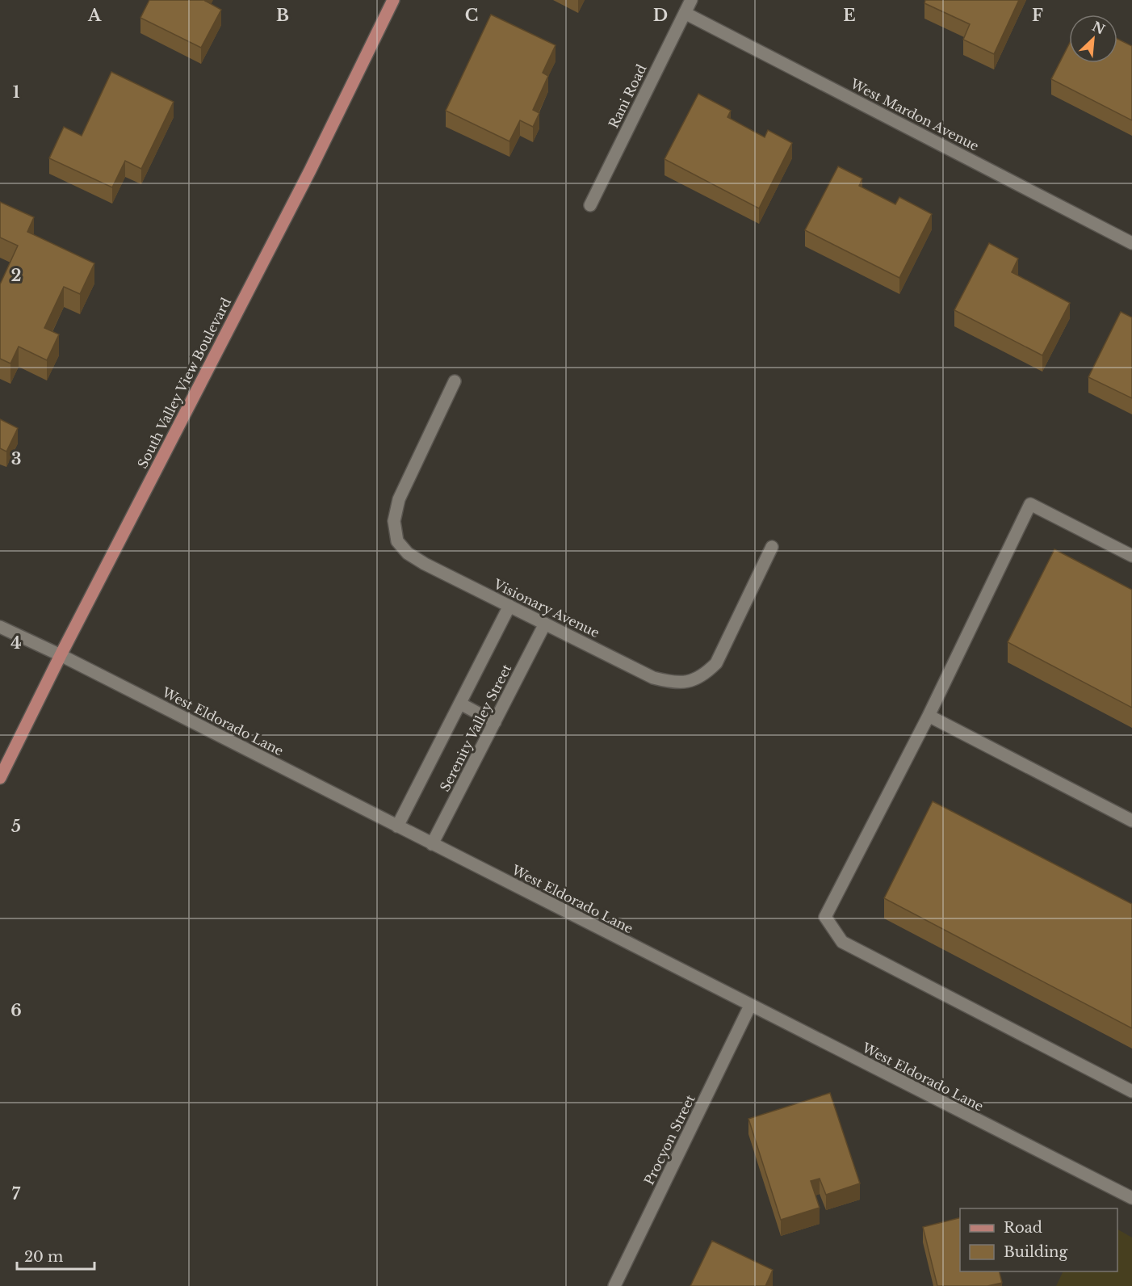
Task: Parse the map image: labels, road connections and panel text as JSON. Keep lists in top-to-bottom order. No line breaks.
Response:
{"streets":{"main road":["South Valley View Boulevard"],"street":["Rani Road","West Mardon Avenue","Visionary Avenue","West Eldorado Lane","Serenity Valley Street","Procyon Street"]},"crossings":[["Rani Road","West Mardon Avenue"],["South Valley View Boulevard","West Eldorado Lane"],["Visionary Avenue","Serenity Valley Street"],["West Eldorado Lane","Serenity Valley Street"],["West Eldorado Lane","Procyon Street"]],"legend":["Road","Building"],"scale_bar":"20 m","north":"top right","grid":{"columns":["A","B","C","D","E","F"],"rows":["1","2","3","4","5","6","7"]}}
